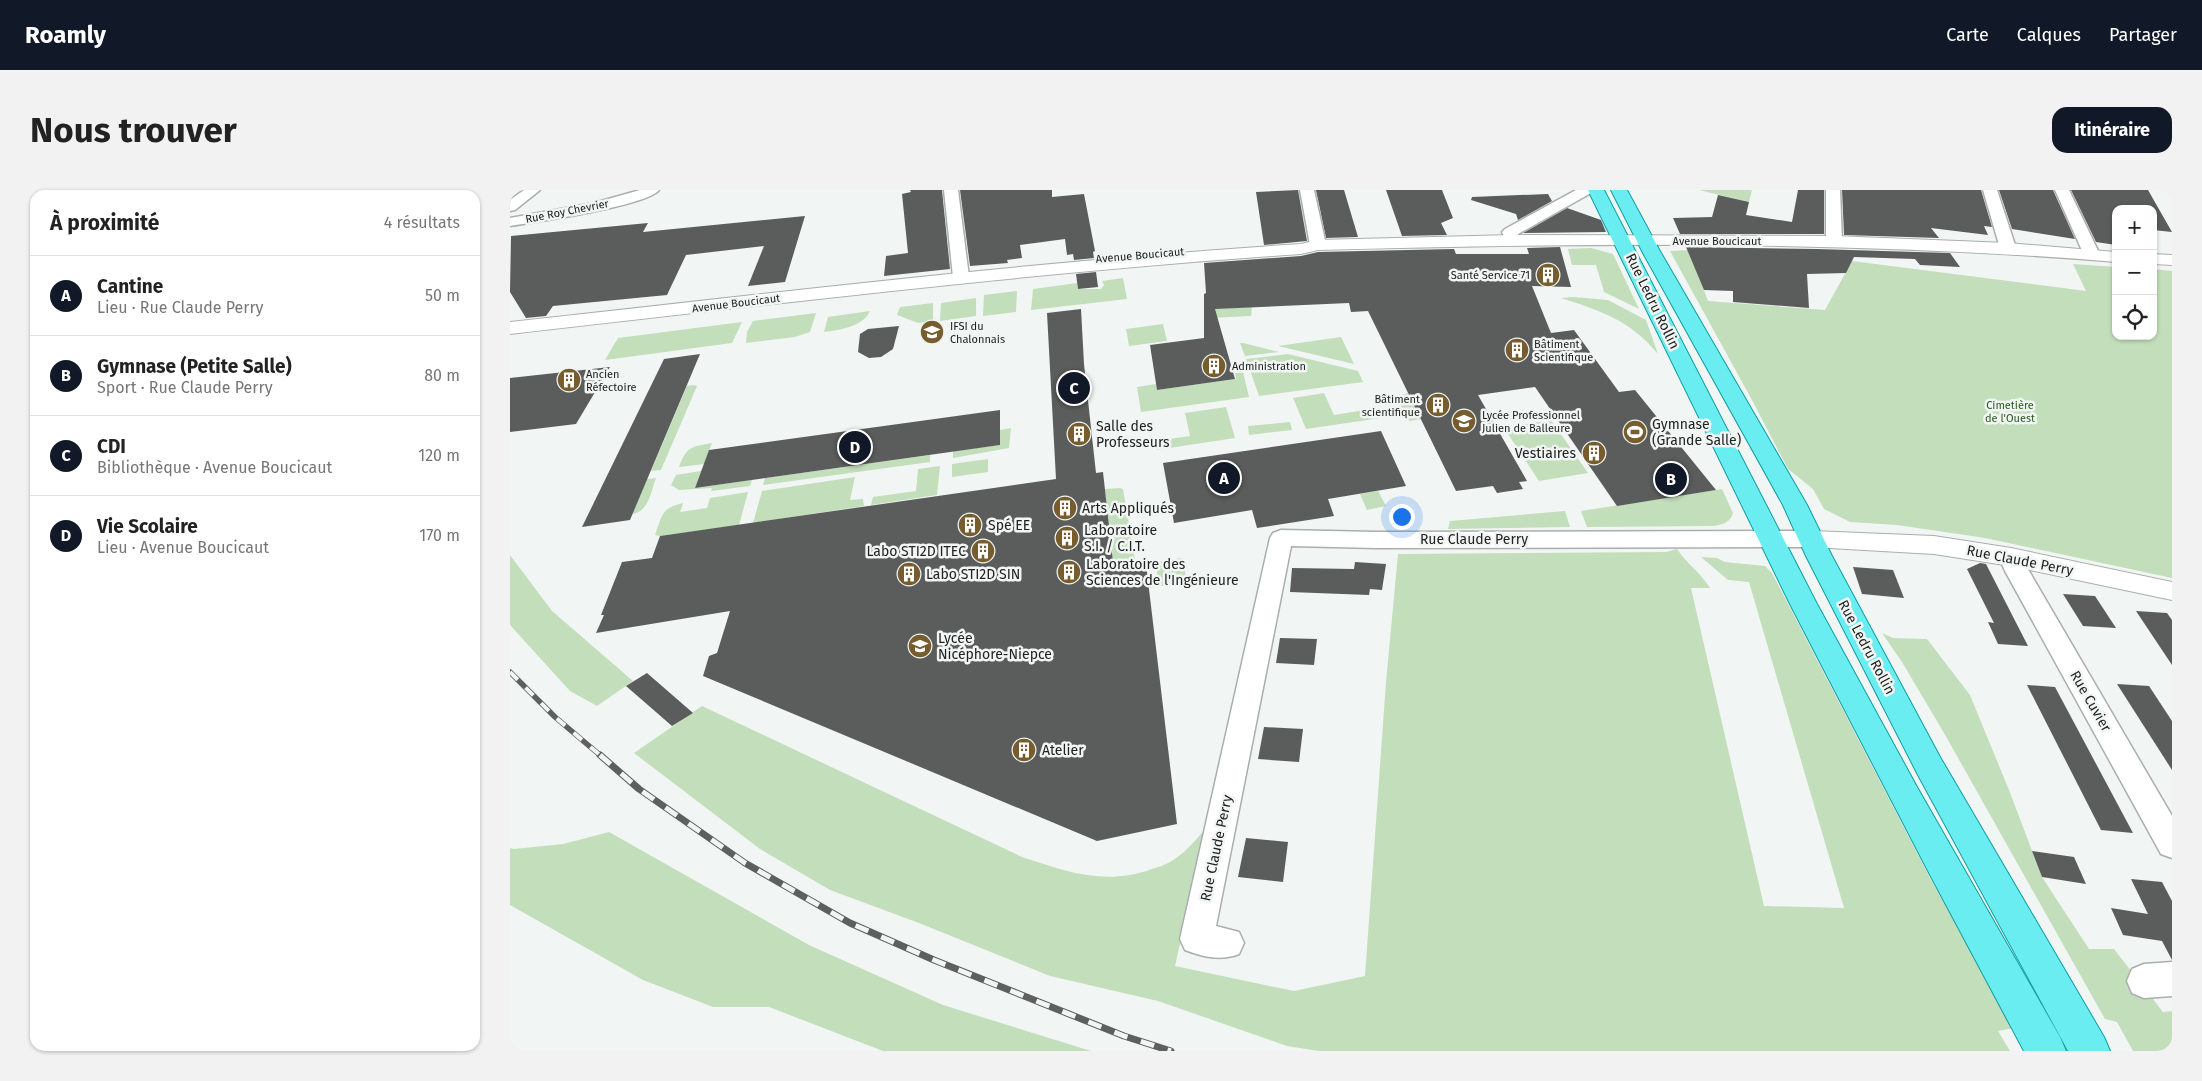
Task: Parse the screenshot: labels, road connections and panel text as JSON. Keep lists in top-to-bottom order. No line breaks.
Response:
{"streets":{"main road":["Avenue Boucicaut","Rue Ledru Rollin","Rue Claude Perry"],"street":["Rue Roy Chevrier","Rue Cuvier"]},"crossings":[["Avenue Boucicaut","Rue Ledru Rollin"],["Rue Ledru Rollin","Rue Claude Perry"],["Rue Claude Perry","Rue Cuvier"]],"parks":["Cimetière de l'Ouest"],"places":{"building":["Santé Service 71","Bâtiment Scientifique","Administration","Ancien Réfectoire","Bâtiment scientifique","Salle des Professeurs","Vestiaires","Arts Appliqués","Spé EE","Laboratoire S.I. / C.I.T.","Labo STI2D ITEC","Laboratoire des Sciences de l'Ingénieure","Labo STI2D SIN","Atelier"],"school or university":["IFSI du Chalonnais","Lycée Professionnel Julien de Balleure","Lycée Nicéphore-Niepce"],"sports":["Gymnase (Grande Salle)"]},"page":{"header":"Roamly","nav":["Carte","Calques","Partager"],"buttons":"Itinéraire","title":"Nous trouver","heading":["À proximité","4 résultats"],"map_buttons":["+","−"],"list":[{"mark":"A","name":"Cantine","note":"Lieu · Rue Claude Perry","value":"50 m"},{"mark":"B","name":"Gymnase (Petite Salle)","note":"Sport · Rue Claude Perry","value":"80 m"},{"mark":"C","name":"CDI","note":"Bibliothèque · Avenue Boucicaut","value":"120 m"},{"mark":"D","name":"Vie Scolaire","note":"Lieu · Avenue Boucicaut","value":"170 m"}],"pins":["C","D","A","B"]}}
